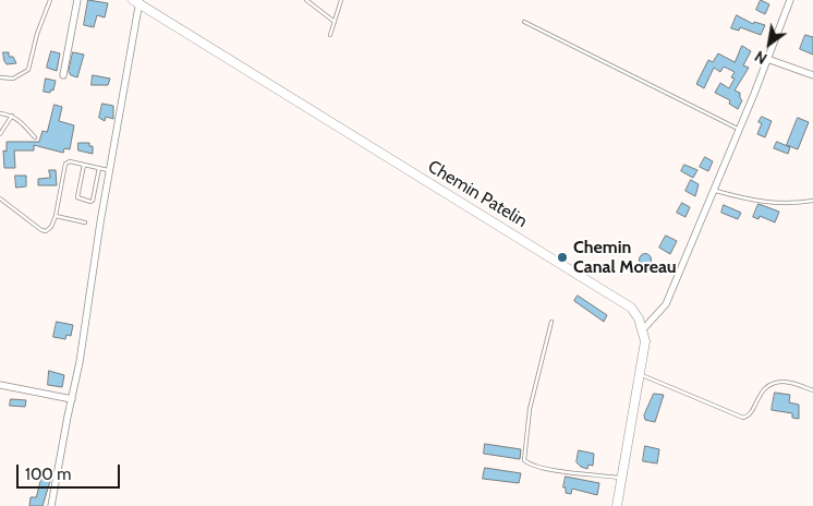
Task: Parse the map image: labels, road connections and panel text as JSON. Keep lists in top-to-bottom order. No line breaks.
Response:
{"streets":{"main road":["Chemin Patelin"]},"places":["Chemin Canal Moreau"],"scale_bar":"100 m","north":"bottom left"}
